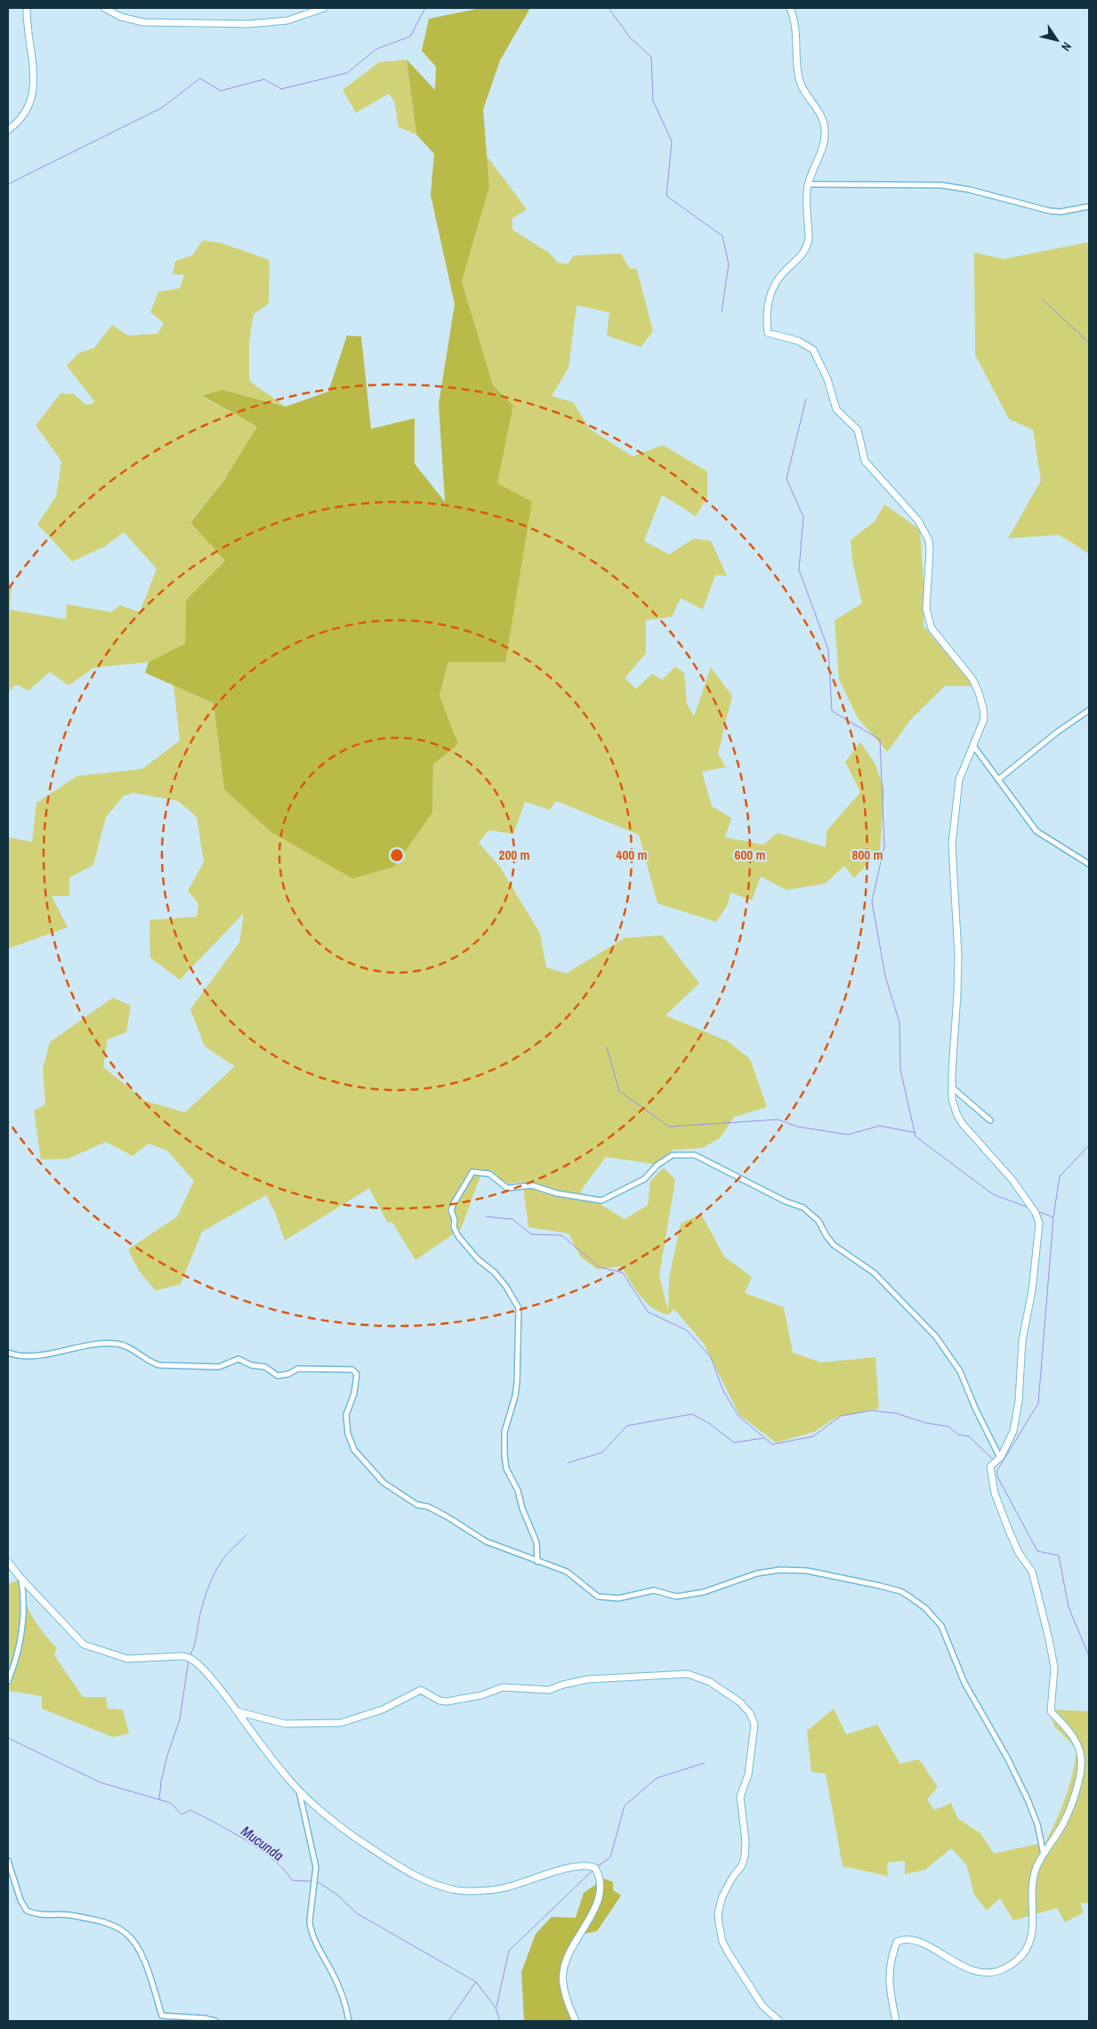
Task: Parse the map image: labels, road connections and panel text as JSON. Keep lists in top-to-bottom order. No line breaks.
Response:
{"water":["Mucunda"],"north":"bottom right","rings":["200 m","400 m","600 m","800 m"]}
